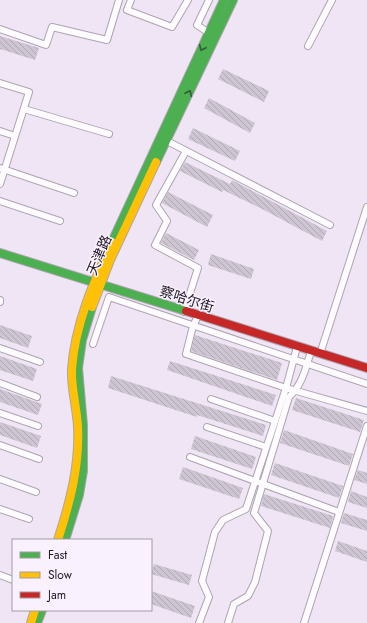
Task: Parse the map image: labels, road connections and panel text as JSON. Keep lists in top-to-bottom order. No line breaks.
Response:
{"streets":{"street":["天津路","察哈尔街"]},"crossings":[["天津路","察哈尔街"]],"legend":["Fast","Slow","Jam"]}
